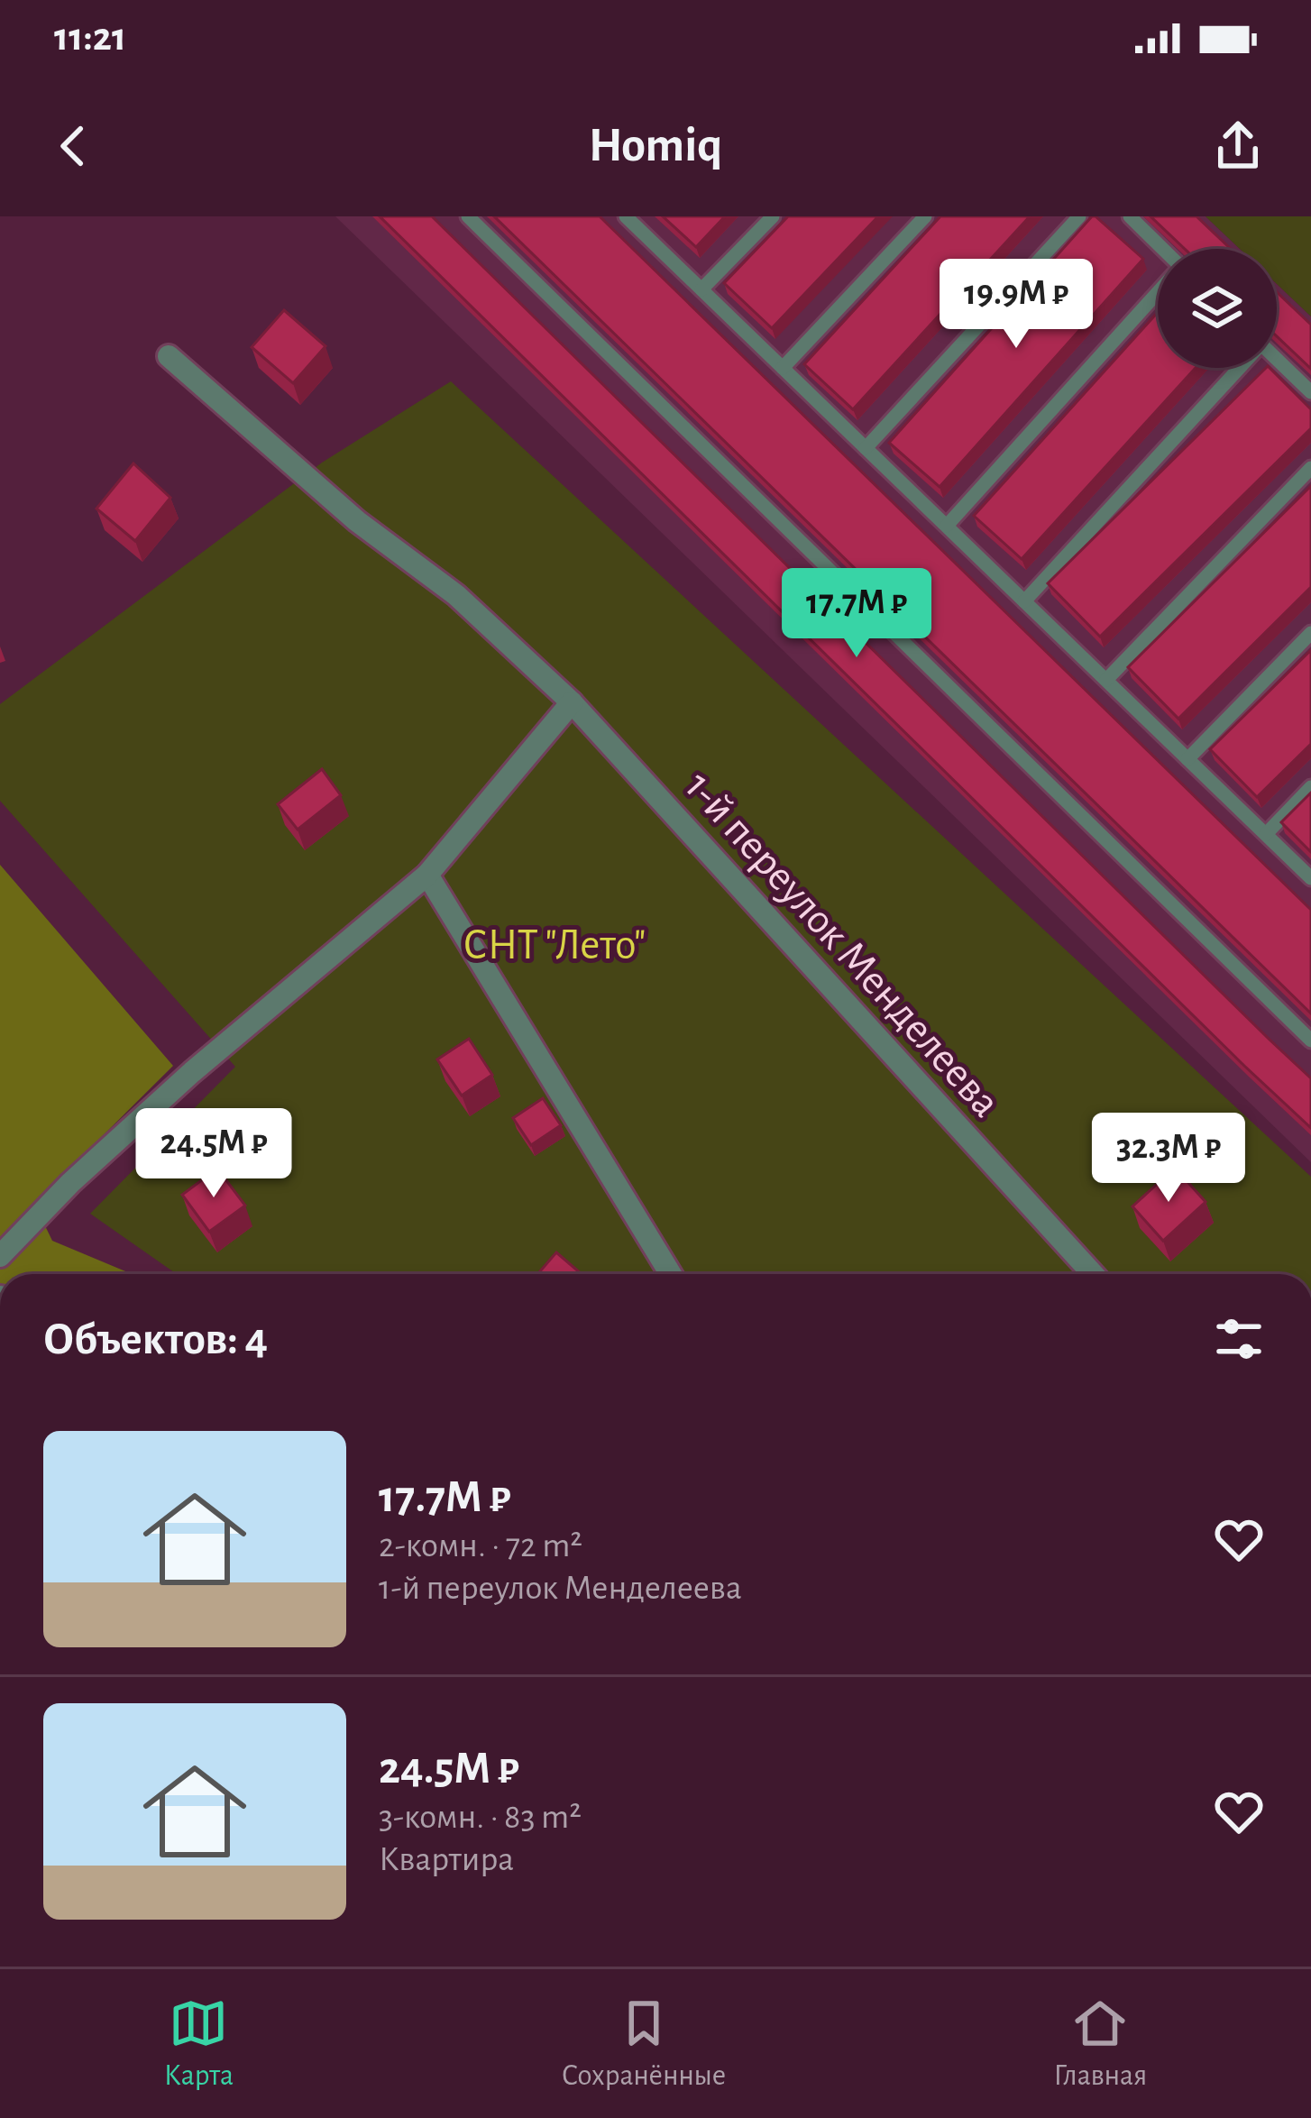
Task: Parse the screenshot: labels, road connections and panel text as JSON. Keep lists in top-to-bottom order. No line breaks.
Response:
{"streets":{"street":["1-й переулок Менделеева"]},"parks":["СНТ \"Лето\""],"page":{"status":"11:21","header":"Homiq","price":["19.9M ₽","17.7M ₽","24.5M ₽","32.3M ₽"],"heading":"Объектов: 4","list":[{"name":"17.7M ₽","note":"2-комн. · 72 m² · 1-й переулок Менделеева"},{"name":"24.5M ₽","note":"3-комн. · 83 m² · Квартира"}],"tabs":["Карта","Сохранённые","Главная"]}}
